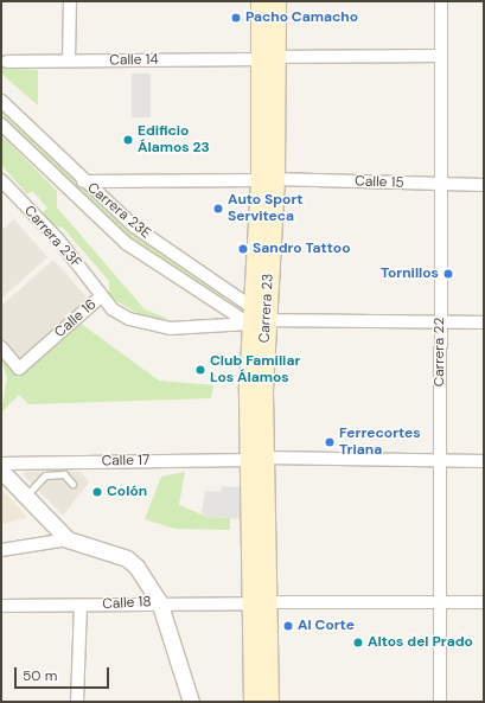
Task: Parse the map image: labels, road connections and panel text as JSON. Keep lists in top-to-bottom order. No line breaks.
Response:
{"streets":{"main road":["Carrera 23"],"street":["Calle 14","Calle 15","Carrera 23E","Carrera 23F","Calle 16","Carrera 22","Calle 17","Calle 18"]},"crossings":[["Calle 14","Carrera 23"],["Calle 14","Carrera 22"],["Calle 15","Carrera 23E"],["Calle 15","Carrera 23"],["Calle 15","Carrera 22"],["Carrera 23E","Carrera 23"],["Carrera 23E","Calle 16"],["Carrera 23F","Calle 16"],["Carrera 23","Calle 16"],["Carrera 23","Calle 17"],["Carrera 23","Calle 18"],["Calle 16","Carrera 22"],["Carrera 22","Calle 17"],["Carrera 22","Calle 18"]],"places":["Pacho Camacho","Edificio Álamos 23","Auto Sport Serviteca","Sandro Tattoo","Tornillos","Club Familiar Los Álamos","Ferrecortes Triana","Colón","Al Corte","Altos del Prado"],"scale_bar":"50 m"}
